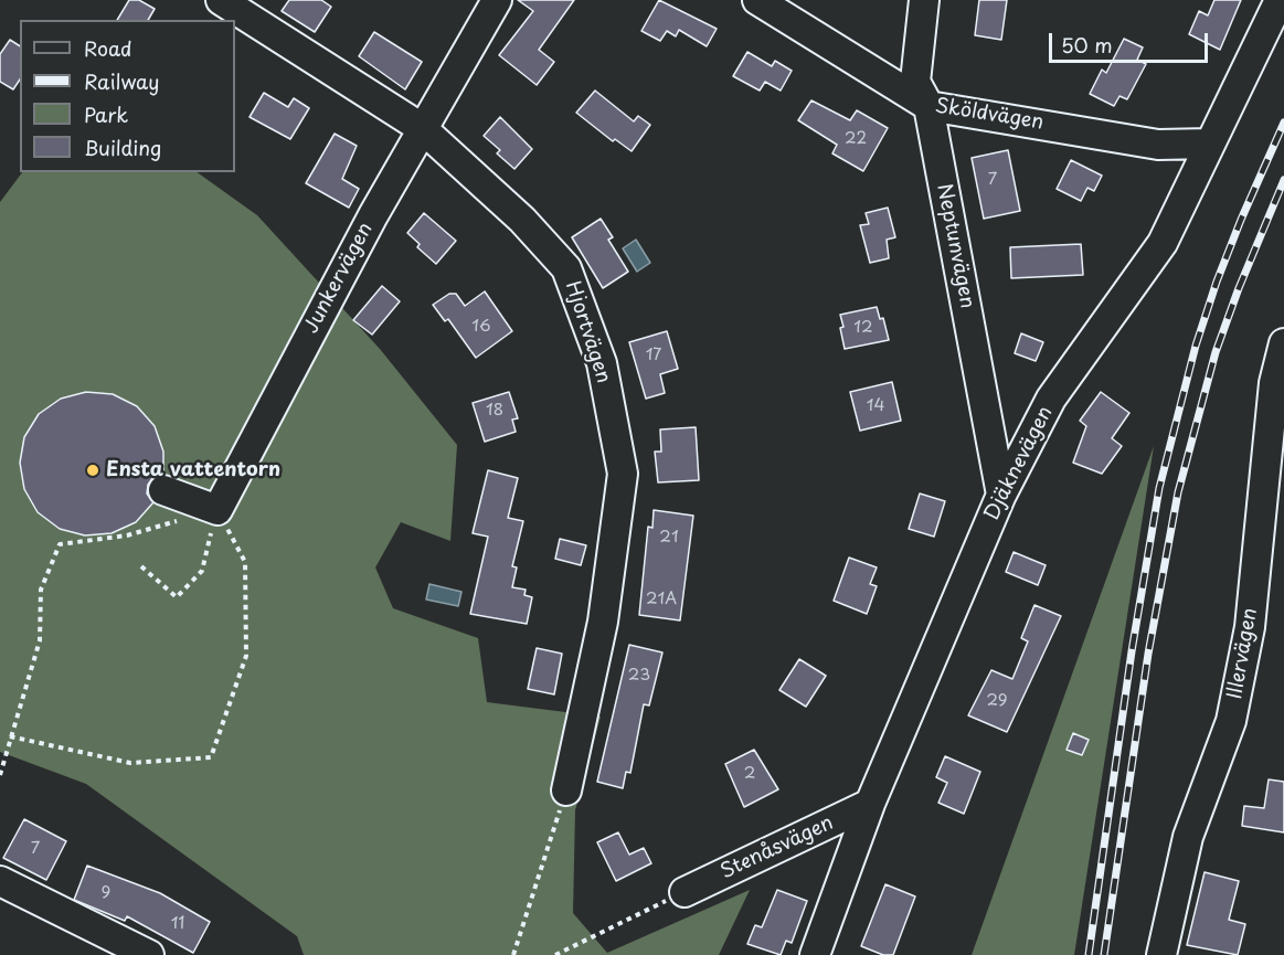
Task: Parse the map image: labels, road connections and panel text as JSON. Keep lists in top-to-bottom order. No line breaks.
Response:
{"streets":{"street":["Sköldvägen","Neptunvägen","Junkervägen","Hjortvägen","Djäknevägen","Illervägen","Stenåsvägen"]},"crossings":[["Sköldvägen","Neptunvägen"],["Sköldvägen","Djäknevägen"],["Neptunvägen","Djäknevägen"],["Junkervägen","Hjortvägen"],["Djäknevägen","Stenåsvägen"]],"places":["Ensta vattentorn"],"house_numbers":["22","7","16","12","17","14","18","21","21A","23","29","2","7","9","11"],"legend":["Road","Railway","Park","Building"],"scale_bar":"50 m"}
